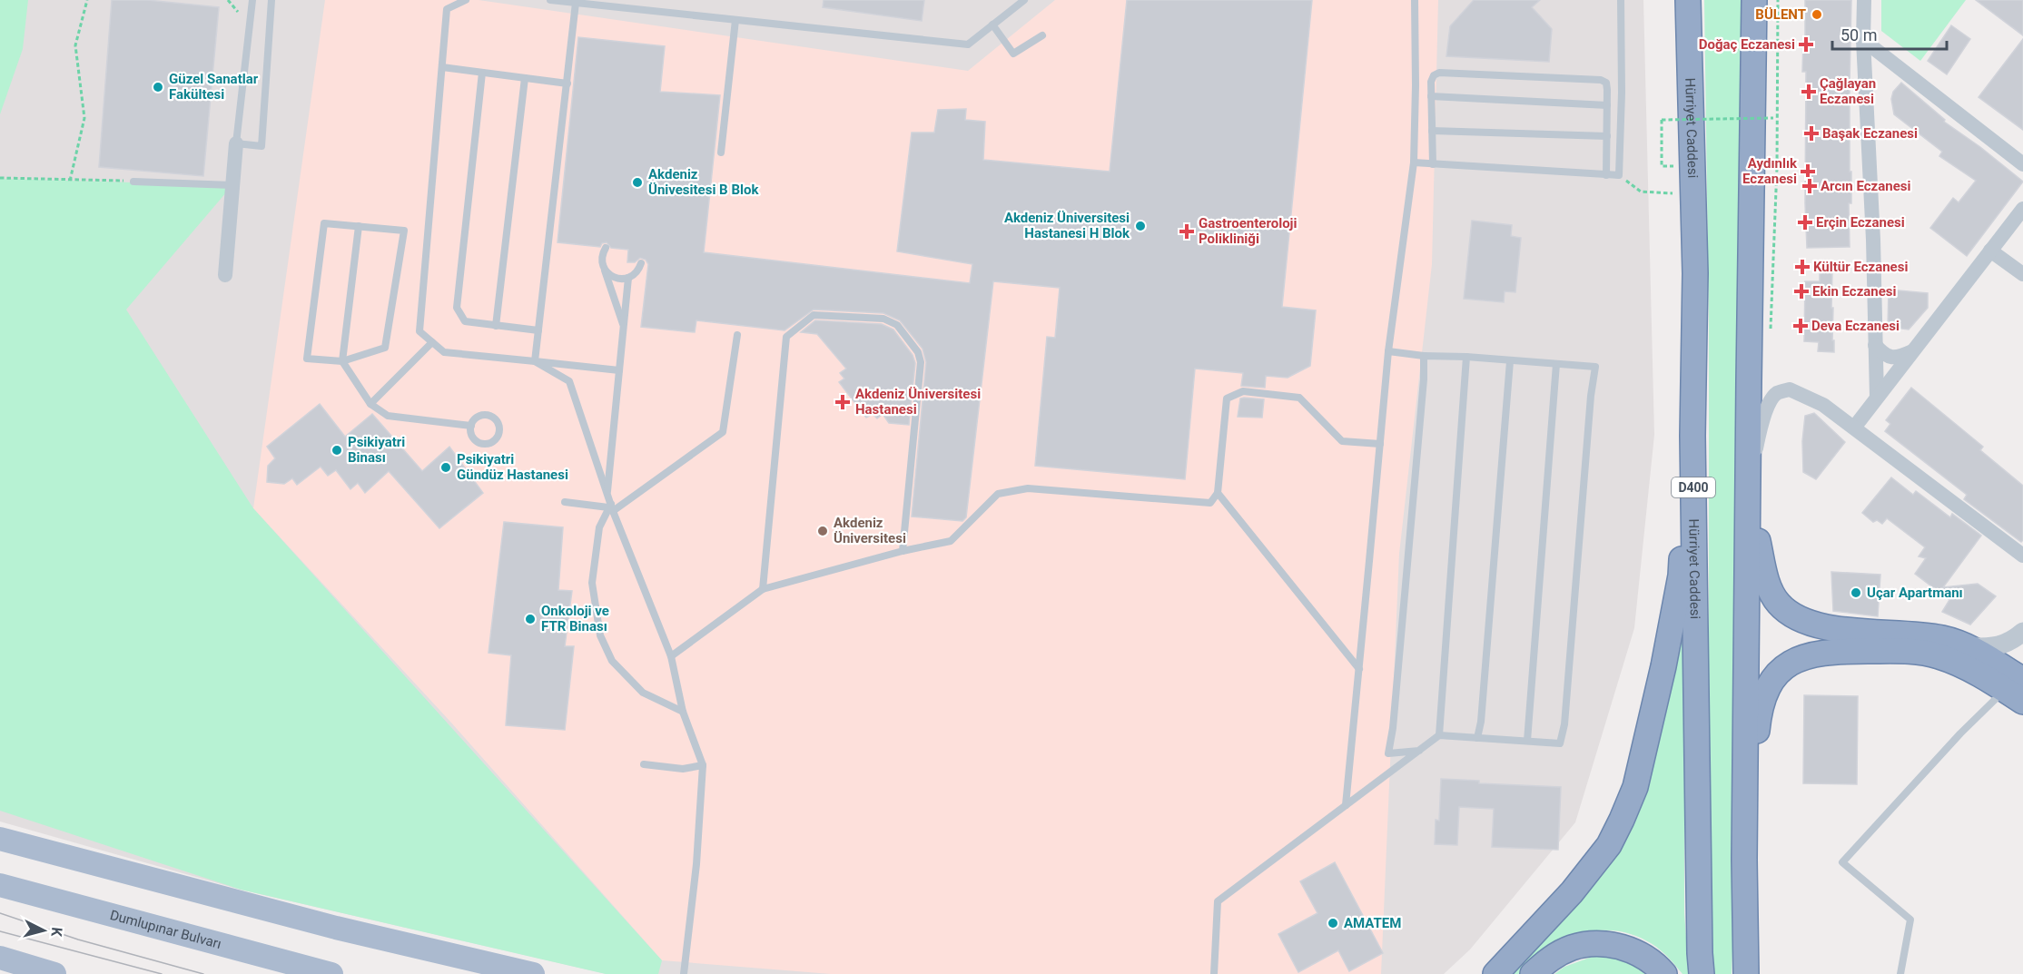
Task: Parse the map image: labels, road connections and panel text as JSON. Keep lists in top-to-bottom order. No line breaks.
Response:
{"streets":{"highway":["Hürriyet Caddesi","D400"],"main road":["Dumlupınar Bulvarı"]},"places":{"other":["BÜLENT","Güzel Sanatlar Fakültesi","Akdeniz Ünivesitesi B Blok","Akdeniz Üniversitesi Hastanesi H Blok","Psikiyatri Binası","Psikiyatri Gündüz Hastanesi","Akdeniz Üniversitesi","Uçar Apartmanı","Onkoloji ve FTR Binası","AMATEM"],"health":["Doğaç Eczanesi","Çağlayan Eczanesi","Başak Eczanesi","Aydınlık Eczanesi","Arcın Eczanesi","Erçin Eczanesi","Gastroenteroloji Polikliniği","Kültür Eczanesi","Ekin Eczanesi","Deva Eczanesi","Akdeniz Üniversitesi Hastanesi"]},"scale_bar":"50 m","north":"right"}
